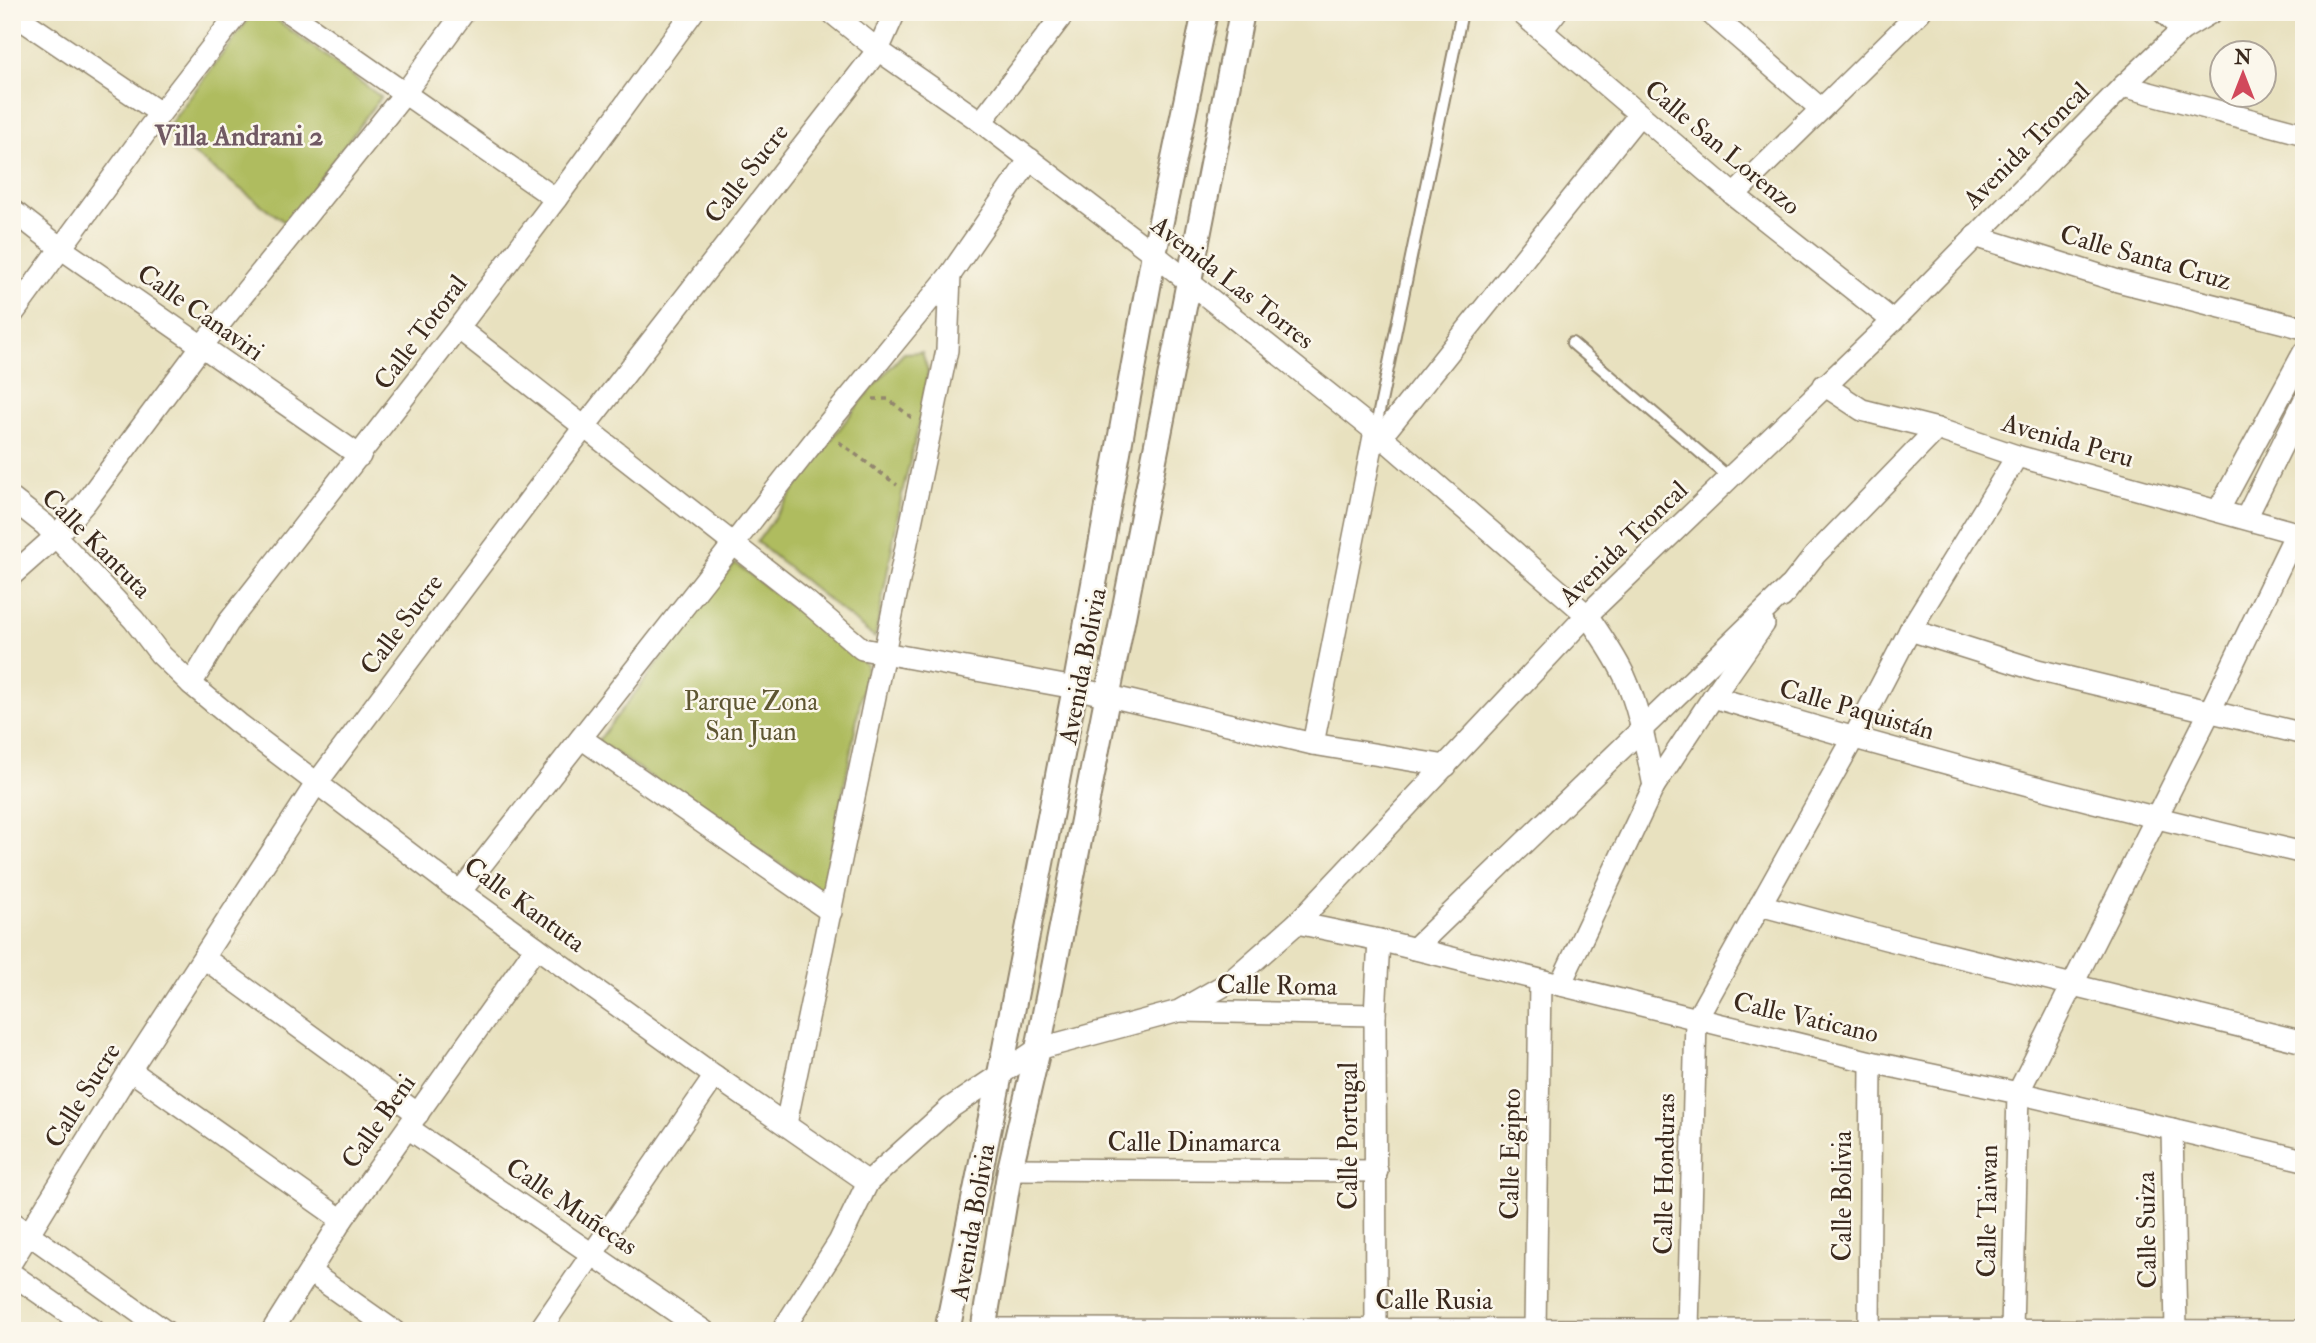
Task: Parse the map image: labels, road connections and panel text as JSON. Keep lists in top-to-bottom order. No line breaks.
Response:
{"streets":{"street":["Avenida Troncal","Calle San Lorenzo","Calle Sucre","Calle Santa Cruz","Avenida Las Torres","Calle Canaviri","Calle Totoral","Avenida Peru","Calle Kantuta","Avenida Bolivia","Calle Paquistán","Calle Roma","Calle Vaticano","Calle Beni","Calle Portugal","Calle Dinamarca","Calle Egipto","Calle Honduras","Calle Bolivia","Calle Muñecas","Calle Taiwan","Calle Suiza","Calle Rusia"]},"crossings":[["Avenida Troncal","Calle San Lorenzo"],["Avenida Troncal","Calle Santa Cruz"],["Avenida Troncal","Avenida Las Torres"],["Avenida Troncal","Avenida Peru"],["Avenida Troncal","Avenida Bolivia"],["Avenida Troncal","Calle Roma"],["Avenida Troncal","Calle Vaticano"],["Calle Sucre","Avenida Las Torres"],["Calle Sucre","Calle Kantuta"],["Calle Sucre","Calle Muñecas"],["Avenida Las Torres","Avenida Bolivia"],["Calle Canaviri","Calle Totoral"],["Calle Totoral","Calle Kantuta"],["Calle Kantuta","Calle Beni"],["Avenida Bolivia","Calle Dinamarca"],["Avenida Bolivia","Calle Rusia"],["Calle Roma","Calle Portugal"],["Calle Vaticano","Calle Portugal"],["Calle Vaticano","Calle Egipto"],["Calle Vaticano","Calle Honduras"],["Calle Vaticano","Calle Bolivia"],["Calle Vaticano","Calle Taiwan"],["Calle Vaticano","Calle Suiza"],["Calle Beni","Calle Muñecas"],["Calle Portugal","Calle Dinamarca"],["Calle Portugal","Calle Rusia"],["Calle Egipto","Calle Rusia"],["Calle Honduras","Calle Rusia"],["Calle Bolivia","Calle Rusia"],["Calle Taiwan","Calle Rusia"],["Calle Suiza","Calle Rusia"]],"districts":["Villa Andrani 2"],"parks":["Parque Zona San Juan"],"north":"top"}
